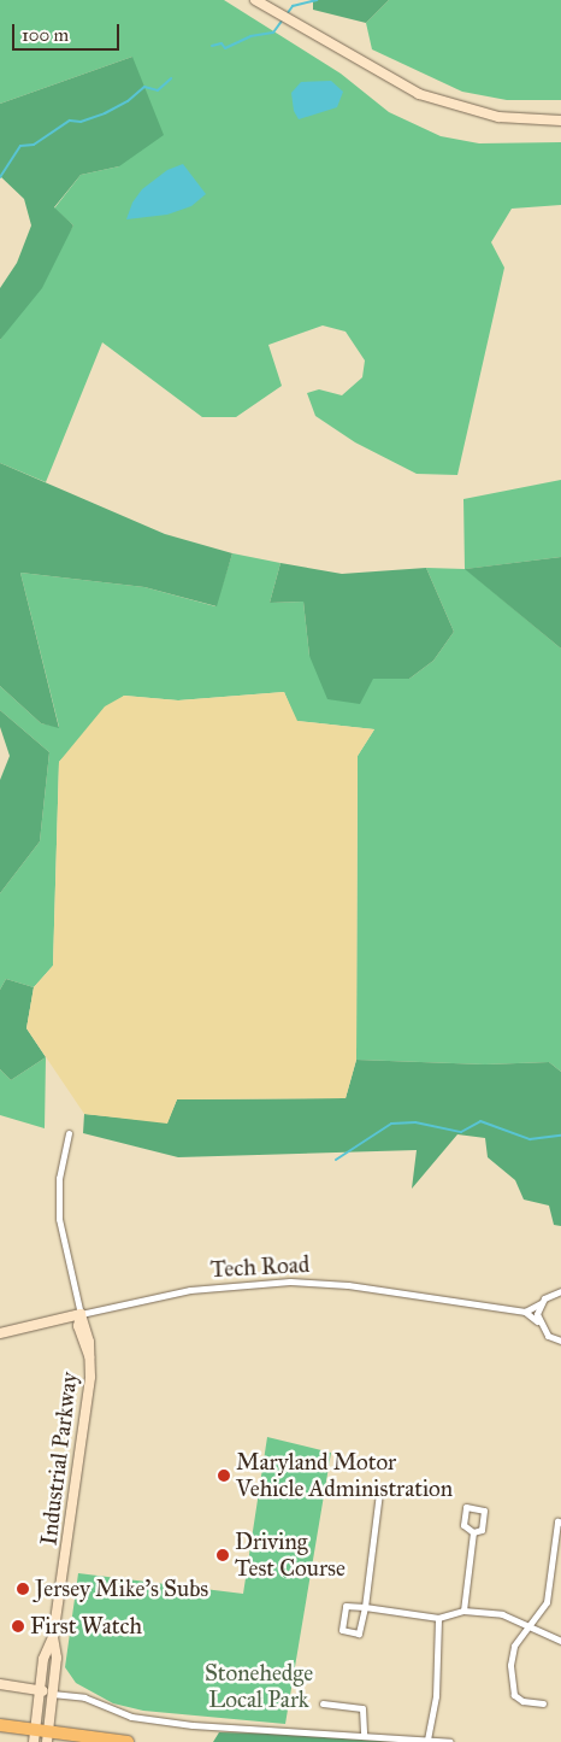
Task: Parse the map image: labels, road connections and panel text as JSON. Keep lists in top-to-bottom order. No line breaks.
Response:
{"streets":{"street":["Tech Road","Industrial Parkway"]},"crossings":[["Tech Road","Industrial Parkway"]],"parks":["Stonehedge Local Park"],"places":["Maryland Motor Vehicle Administration","Driving Test Course","Jersey Mike's Subs","First Watch"],"scale_bar":"100 m"}
